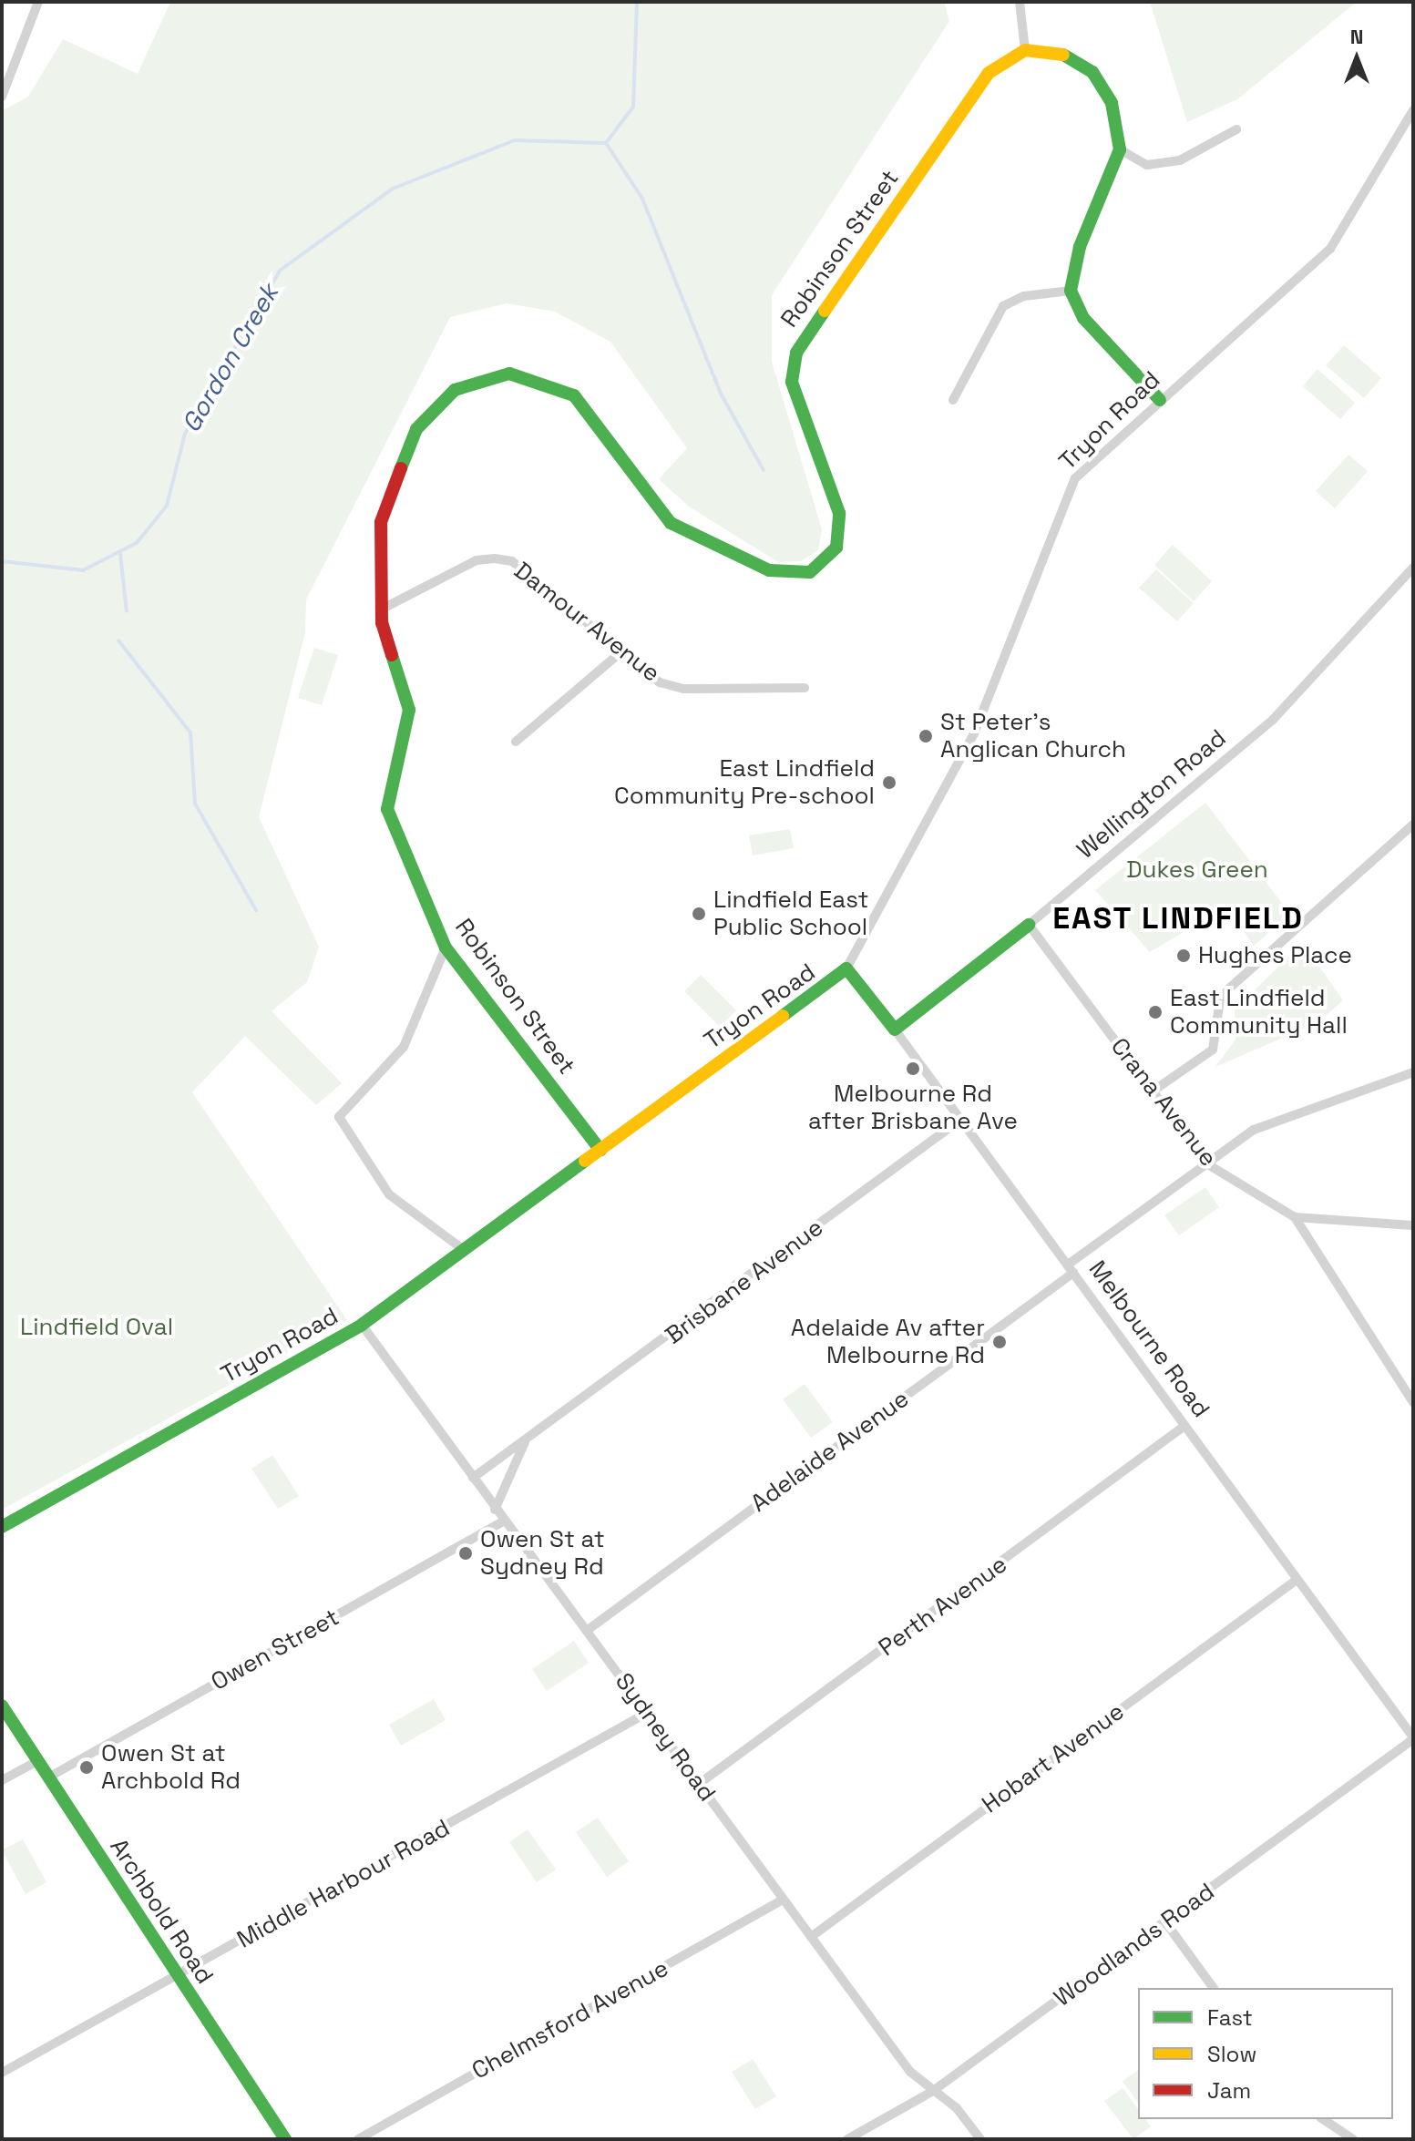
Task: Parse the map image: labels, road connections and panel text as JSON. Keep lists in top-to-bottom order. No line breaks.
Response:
{"streets":{"street":["Robinson Street","Tryon Road","Damour Avenue","Wellington Road","Crana Avenue","Brisbane Avenue","Melbourne Road","Adelaide Avenue","Perth Avenue","Owen Street","Sydney Road","Hobart Avenue","Middle Harbour Road","Archbold Road","Woodlands Road","Chelmsford Avenue"]},"crossings":[["Robinson Street","Tryon Road"],["Robinson Street","Damour Avenue"],["Tryon Road","Melbourne Road"],["Tryon Road","Sydney Road"],["Wellington Road","Crana Avenue"],["Wellington Road","Melbourne Road"],["Crana Avenue","Adelaide Avenue"],["Brisbane Avenue","Melbourne Road"],["Brisbane Avenue","Sydney Road"],["Melbourne Road","Adelaide Avenue"],["Melbourne Road","Perth Avenue"],["Melbourne Road","Hobart Avenue"],["Melbourne Road","Woodlands Road"],["Adelaide Avenue","Sydney Road"],["Perth Avenue","Sydney Road"],["Owen Street","Sydney Road"],["Owen Street","Archbold Road"],["Sydney Road","Hobart Avenue"],["Sydney Road","Middle Harbour Road"],["Sydney Road","Woodlands Road"],["Sydney Road","Chelmsford Avenue"],["Middle Harbour Road","Archbold Road"]],"districts":["EAST LINDFIELD"],"water":["Gordon Creek"],"parks":["Dukes Green","Lindfield Oval"],"places":["St Peter's Anglican Church","East Lindfield Community Pre-school","Lindfield East Public School","Hughes Place","East Lindfield Community Hall","Melbourne Rd after Brisbane Ave","Adelaide Av after Melbourne Rd","Owen St at Sydney Rd","Owen St at Archbold Rd"],"legend":["Fast","Slow","Jam"],"north":"top"}
